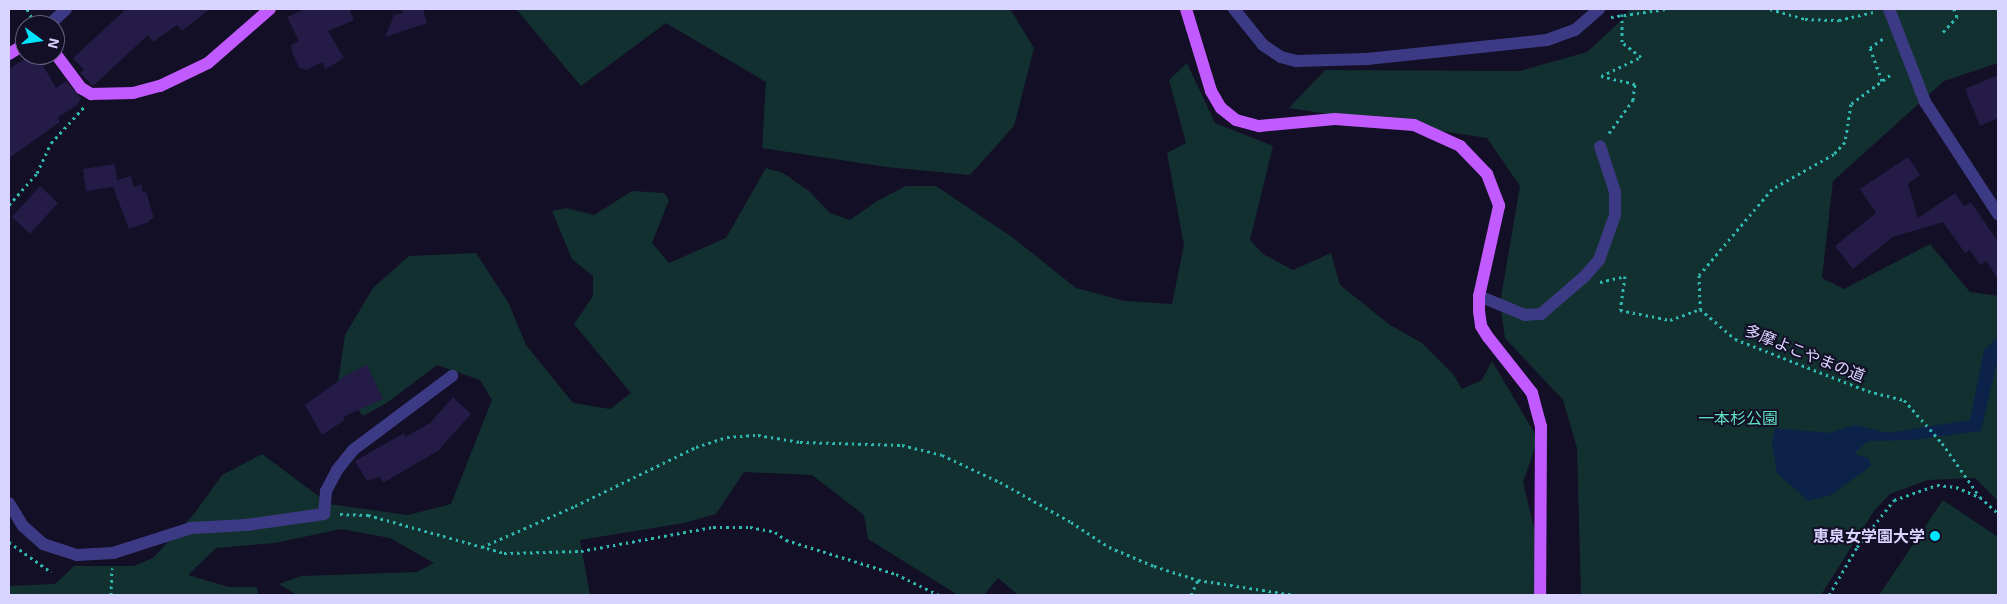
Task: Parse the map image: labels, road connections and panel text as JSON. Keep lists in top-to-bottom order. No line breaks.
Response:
{"streets":{"path":["多摩よこやまの道"]},"parks":["一本杉公園"],"places":["恵泉女学園大学"],"north":"right"}
